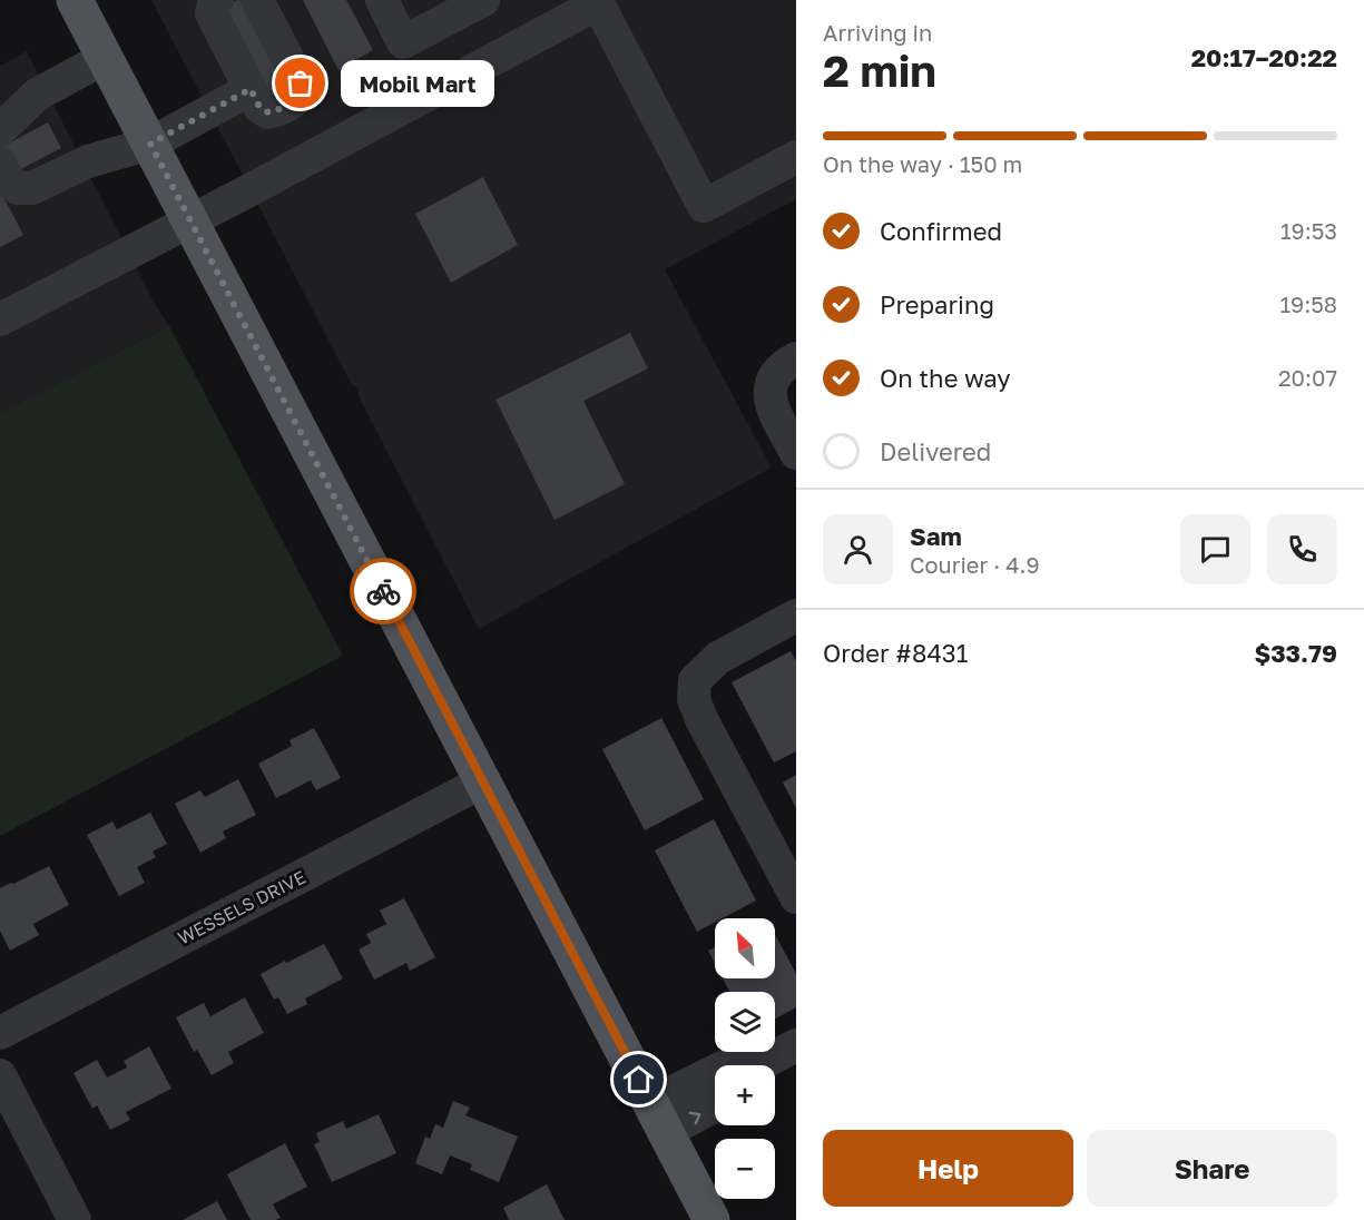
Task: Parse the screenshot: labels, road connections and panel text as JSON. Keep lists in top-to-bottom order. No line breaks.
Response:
{"streets":{"street":["WESSELS DRIVE"]},"places":["Mobil Mart"],"north":"top left","page":{"heading":["2 min","Arriving in","20:17–20:22"],"panel":["Sam","Courier · 4.9","Order #8431","$33.79"],"bubble":"Mobil Mart","bar":"On the way · 150 m","list":[["Confirmed","19:53"],["Preparing","19:58"],["On the way","20:07"],"Delivered"],"map_buttons":["+","−"],"buttons":["Help","Share"]}}
